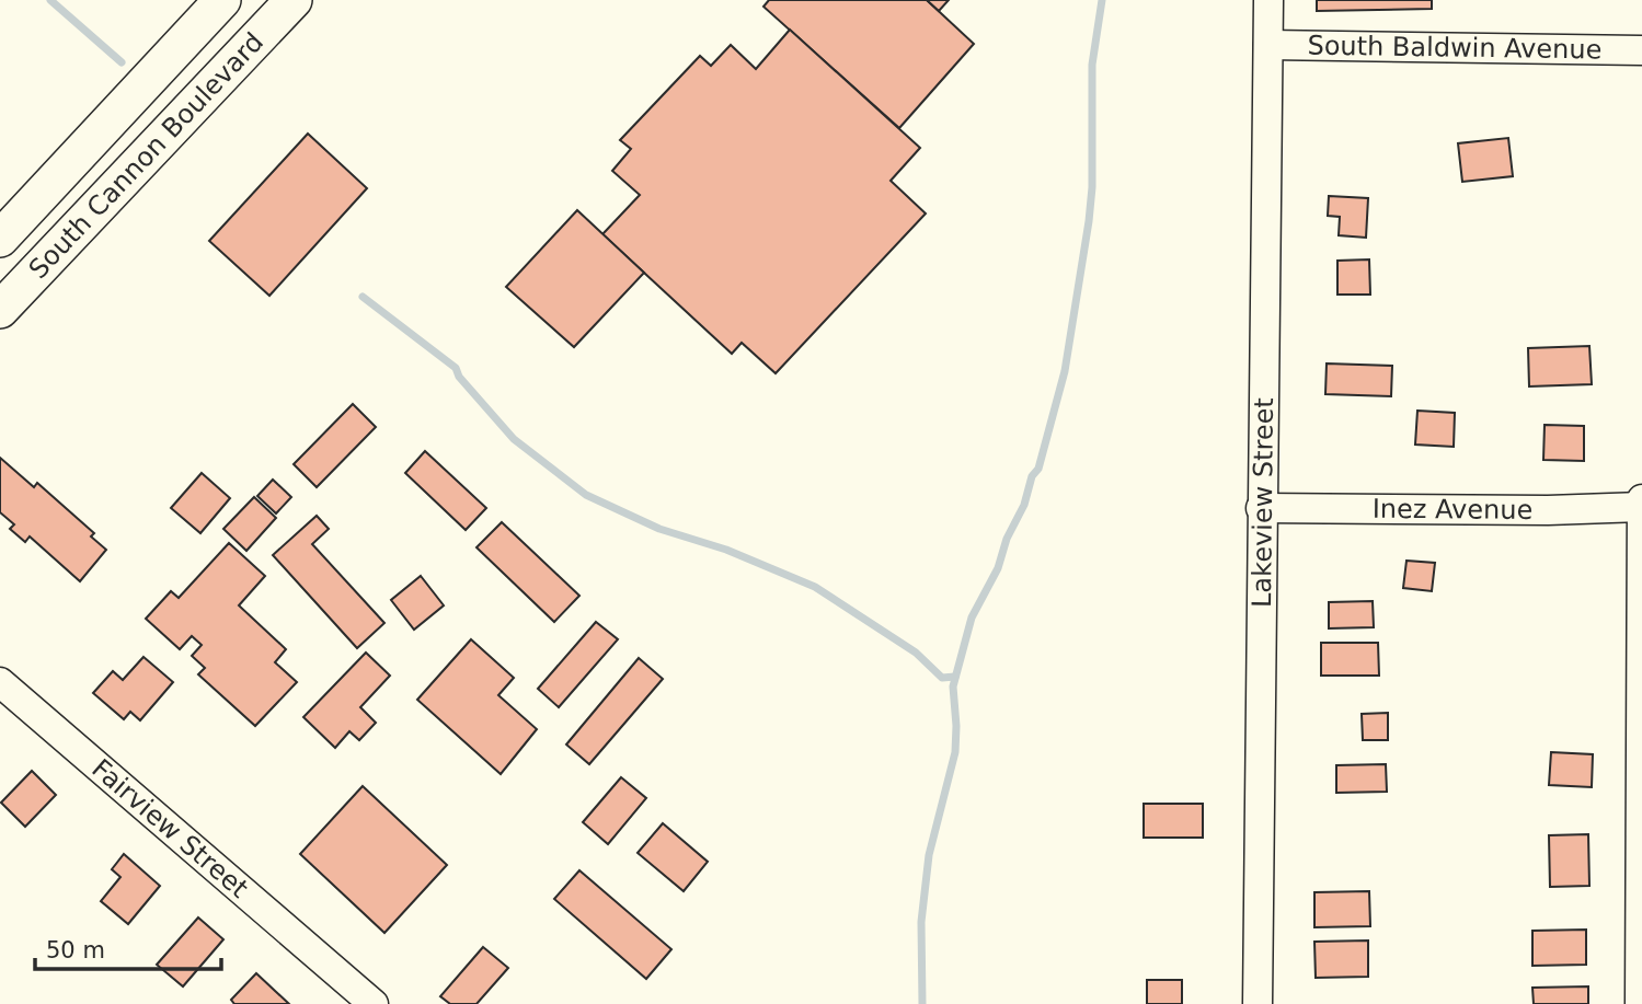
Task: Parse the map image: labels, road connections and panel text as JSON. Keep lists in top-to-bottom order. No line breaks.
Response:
{"streets":{"main road":["South Cannon Boulevard"],"street":["South Baldwin Avenue","Lakeview Street","Inez Avenue","Fairview Street"]},"crossings":[["South Baldwin Avenue","Lakeview Street"],["Lakeview Street","Inez Avenue"]],"scale_bar":"50 m"}
